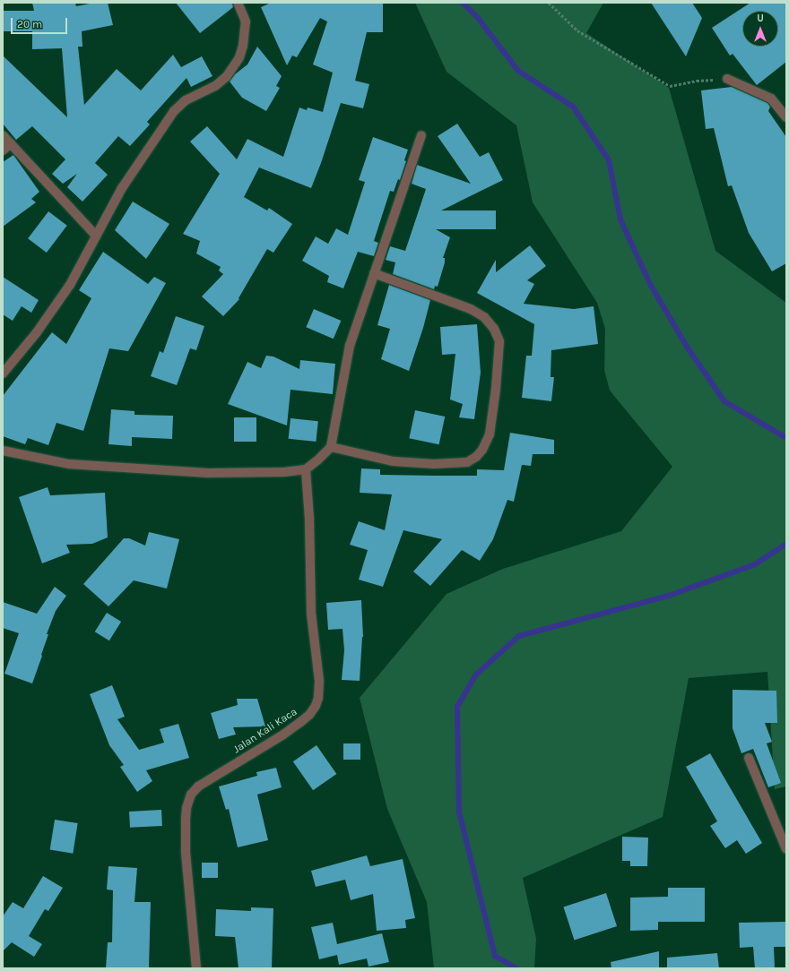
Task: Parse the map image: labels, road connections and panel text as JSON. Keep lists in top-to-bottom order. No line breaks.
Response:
{"streets":{"street":["Jalan Kali Kaca"]},"scale_bar":"20 m","north":"top"}
